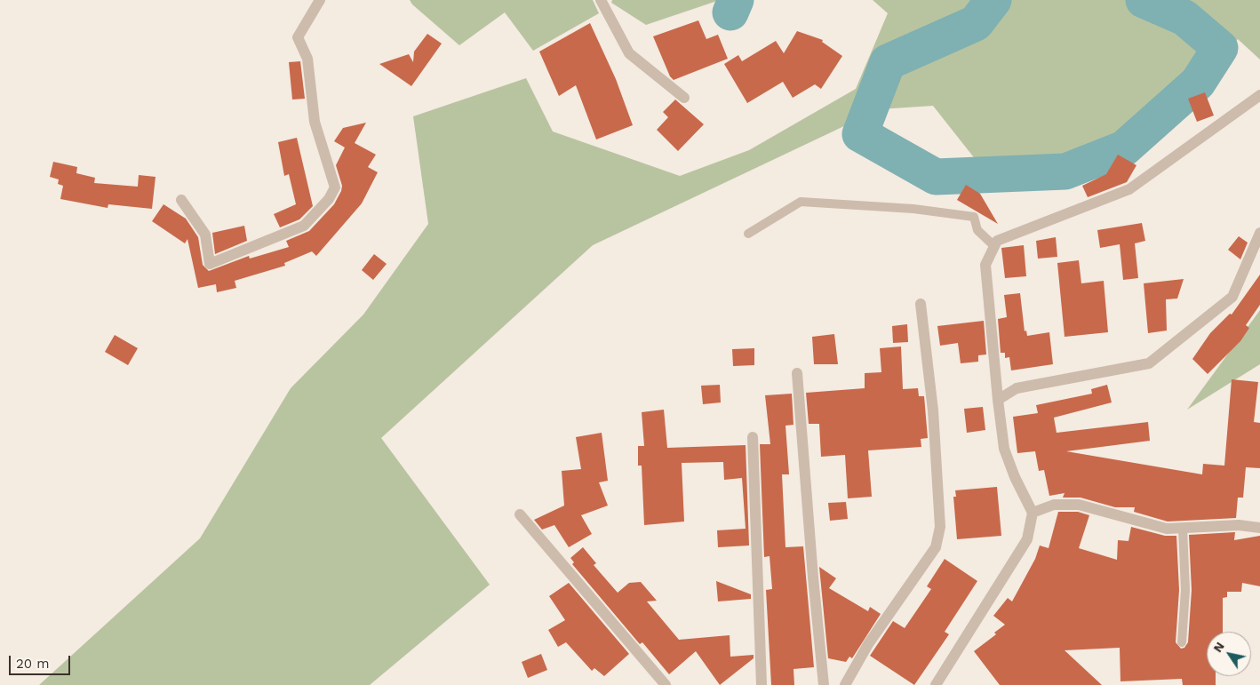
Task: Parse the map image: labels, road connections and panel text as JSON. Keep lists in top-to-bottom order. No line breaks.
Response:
{"scale_bar":"20 m","north":"top left"}
